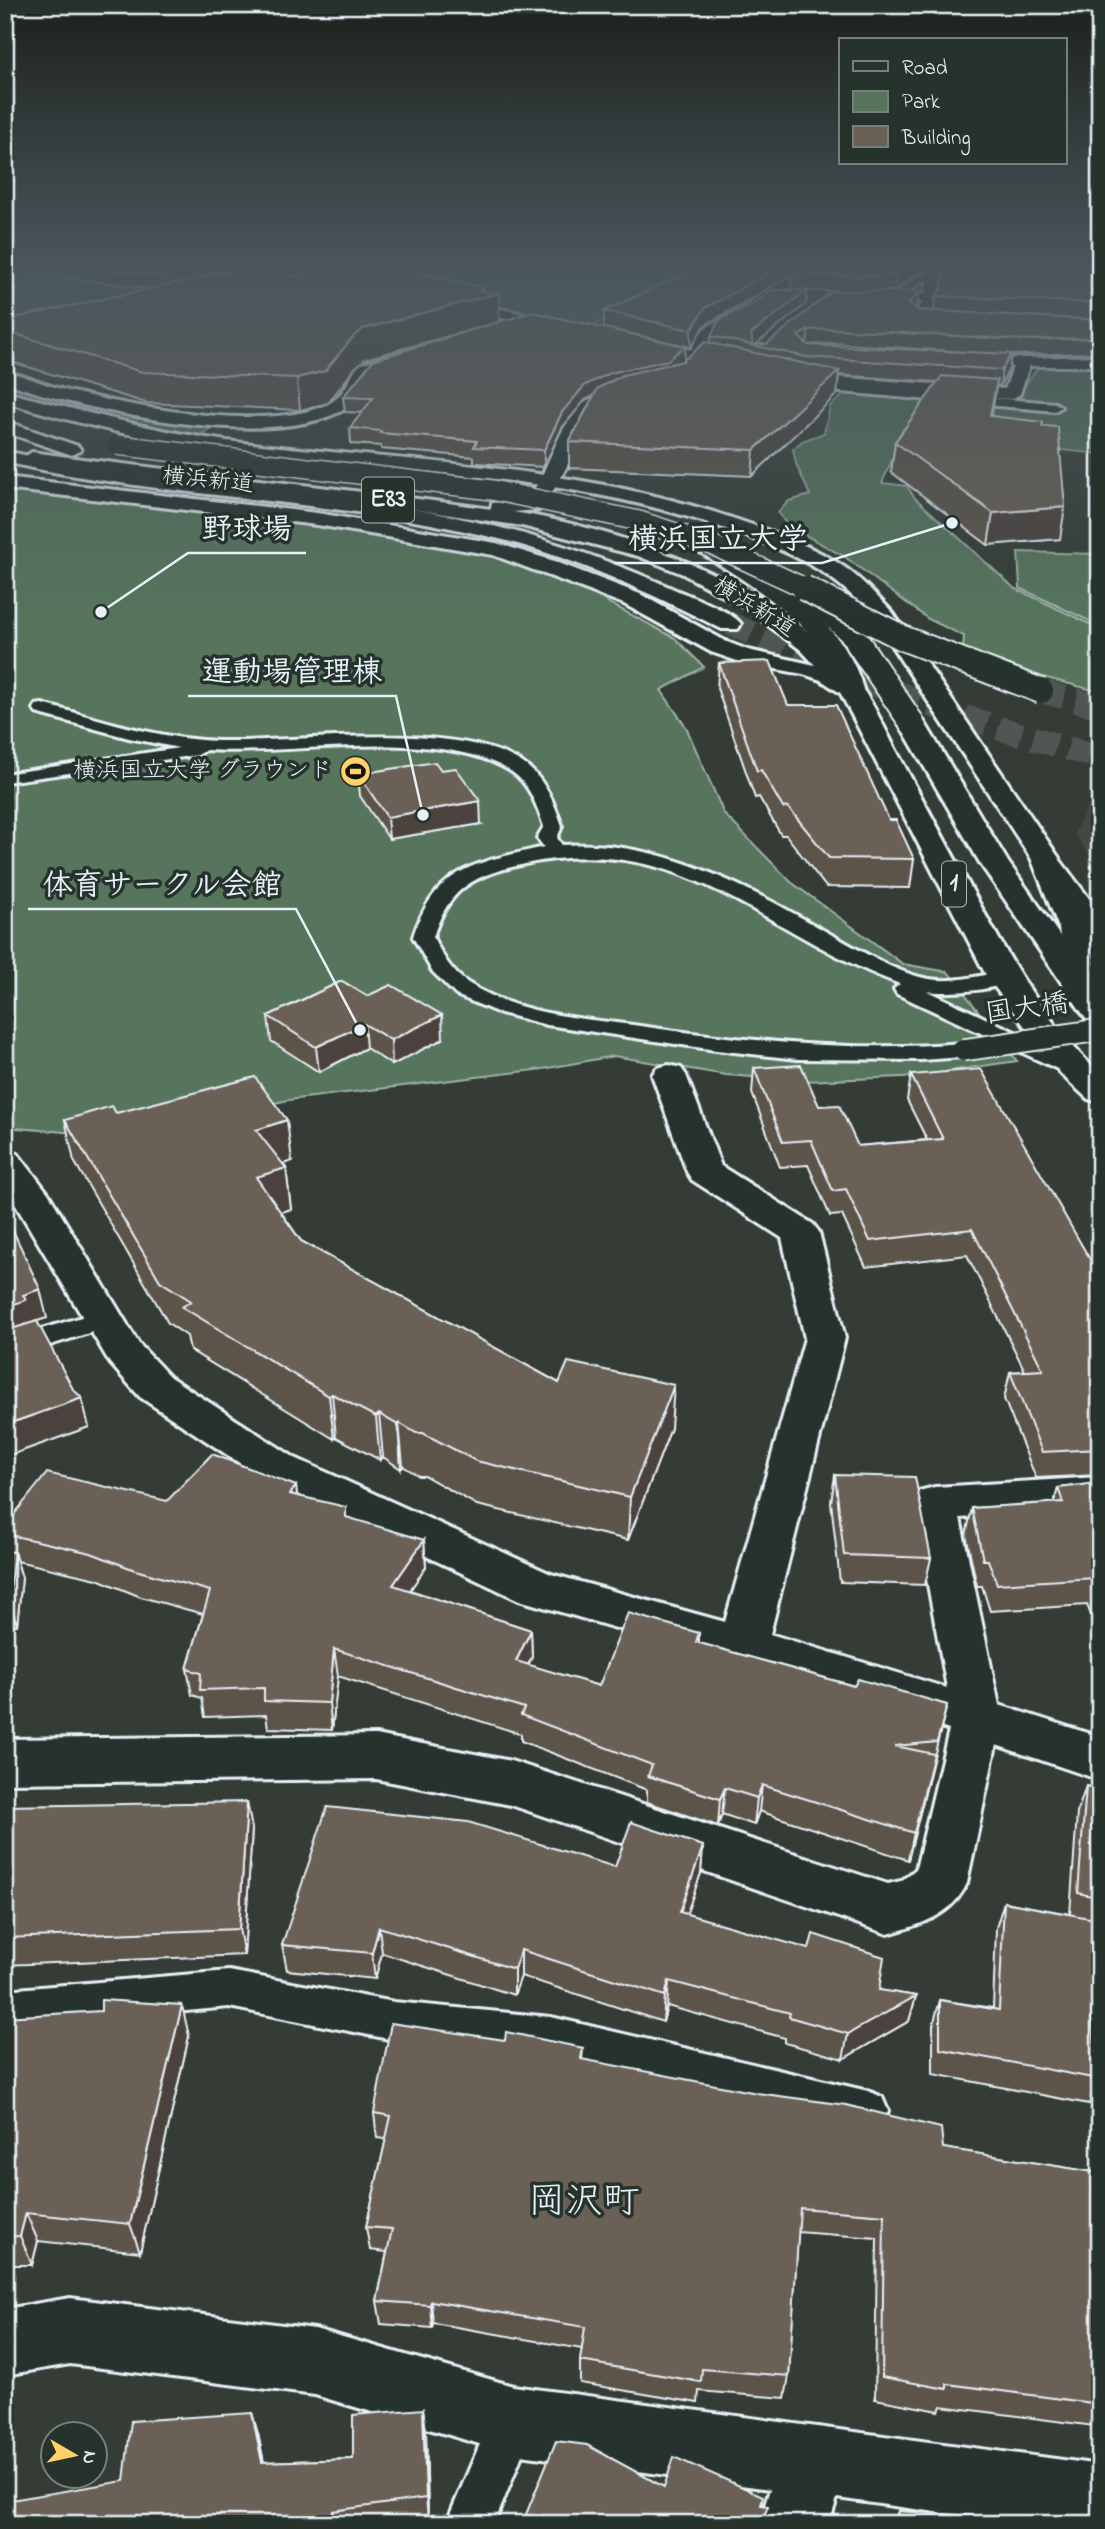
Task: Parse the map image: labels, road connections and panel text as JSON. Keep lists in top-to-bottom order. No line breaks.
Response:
{"streets":{"main road":["横浜新道","E83","1"],"lane":["国大橋"]},"crossings":[["横浜新道","E83"]],"districts":["岡沢町"],"places":{"other":["横浜国立大学","野球場","運動場管理棟","体育サークル会館"],"sports":["横浜国立大学 グラウンド"]},"legend":["Road","Park","Building"],"north":"right"}
